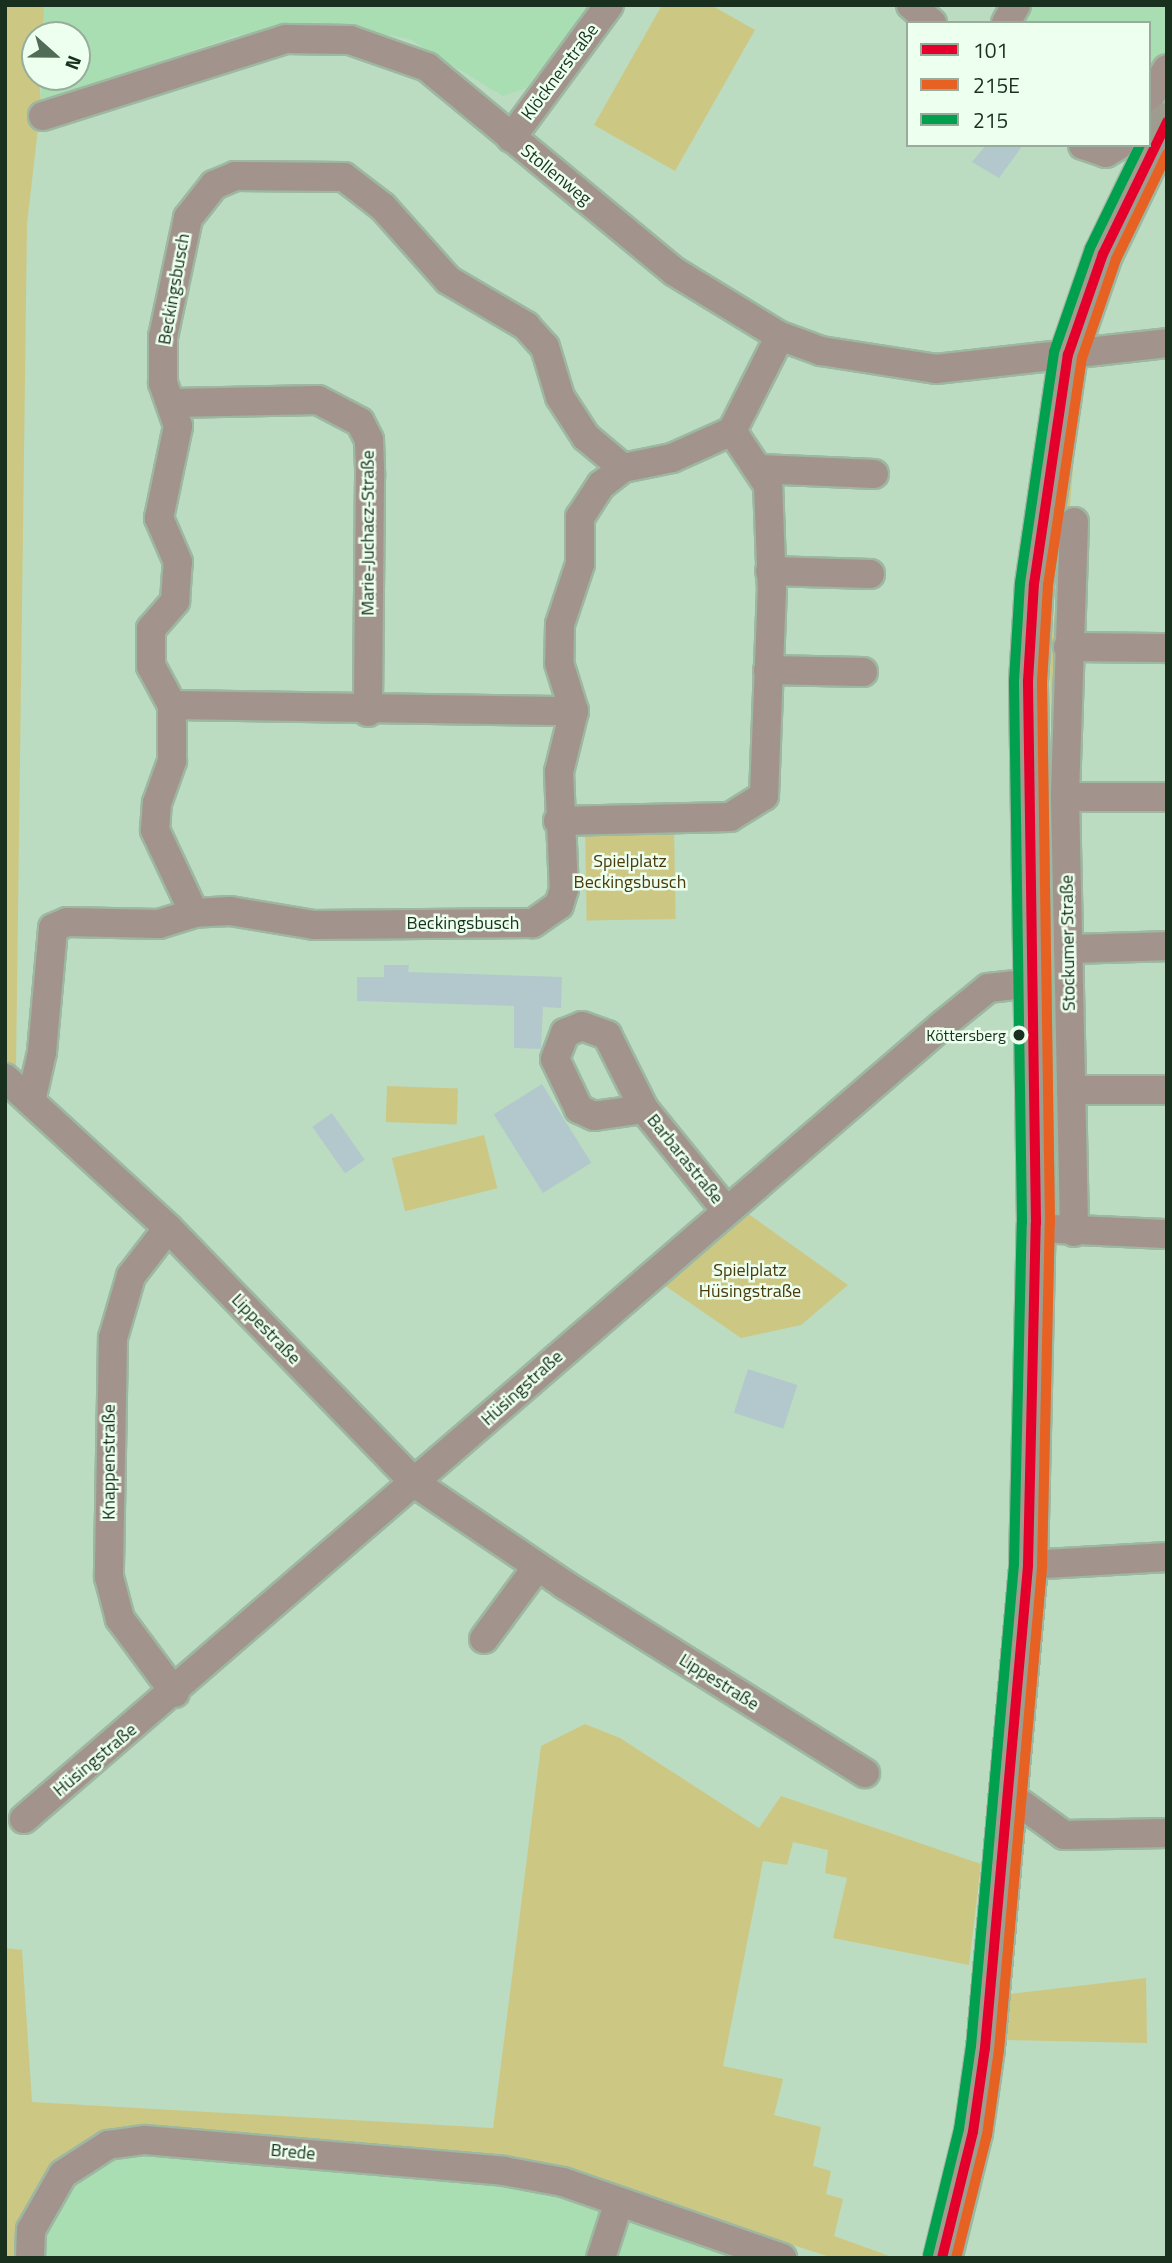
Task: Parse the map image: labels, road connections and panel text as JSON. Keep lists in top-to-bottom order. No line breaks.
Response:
{"streets":{"main road":["Stockumer Straße"],"street":["Klöcknerstraße","Stollenweg","Beckingsbusch","Marie-Juchacz-Straße","Barbarastraße","Lippestraße","Hüsingstraße","Knappenstraße","Brede"]},"crossings":[["Klöcknerstraße","Stollenweg"],["Stollenweg","Stockumer Straße"],["Beckingsbusch","Marie-Juchacz-Straße"],["Beckingsbusch","Lippestraße"],["Stockumer Straße","Hüsingstraße"],["Barbarastraße","Hüsingstraße"],["Lippestraße","Hüsingstraße"],["Lippestraße","Knappenstraße"],["Hüsingstraße","Knappenstraße"]],"parks":["Spielplatz Beckingsbusch","Spielplatz Hüsingstraße"],"places":["Köttersberg"],"lines":["transit line 101","transit line 215","transit line 215E"],"legend":["101","215E","215"],"north":"right"}
